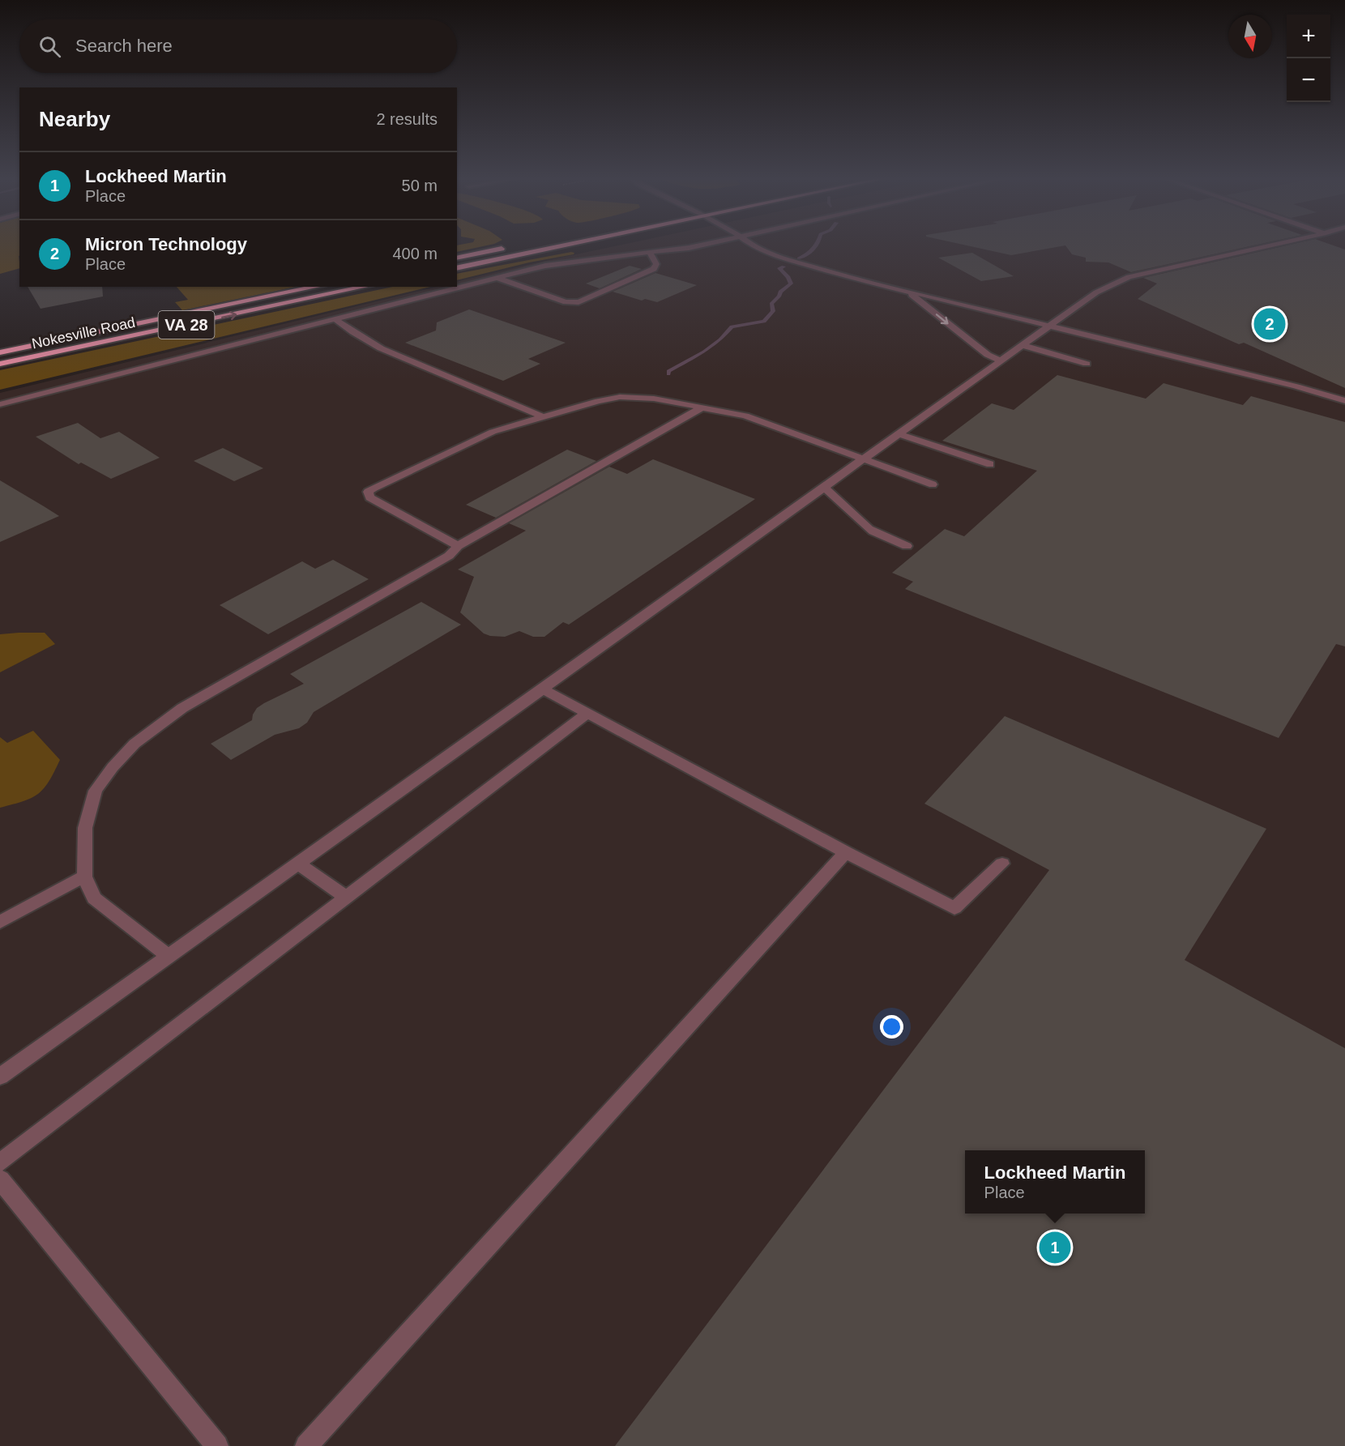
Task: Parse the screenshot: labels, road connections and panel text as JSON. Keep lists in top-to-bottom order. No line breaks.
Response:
{"streets":{"highway":["VA 28","Nokesville Road"]},"north":"bottom","page":{"map_buttons":["+","−"],"search":"Search here","heading":["Nearby","2 results"],"list":[{"mark":"1","name":"Lockheed Martin","note":"Place","value":"50 m"},{"mark":"2","name":"Micron Technology","note":"Place","value":"400 m"}],"pins":["2","1"],"popup":["Lockheed Martin","Place"]}}
